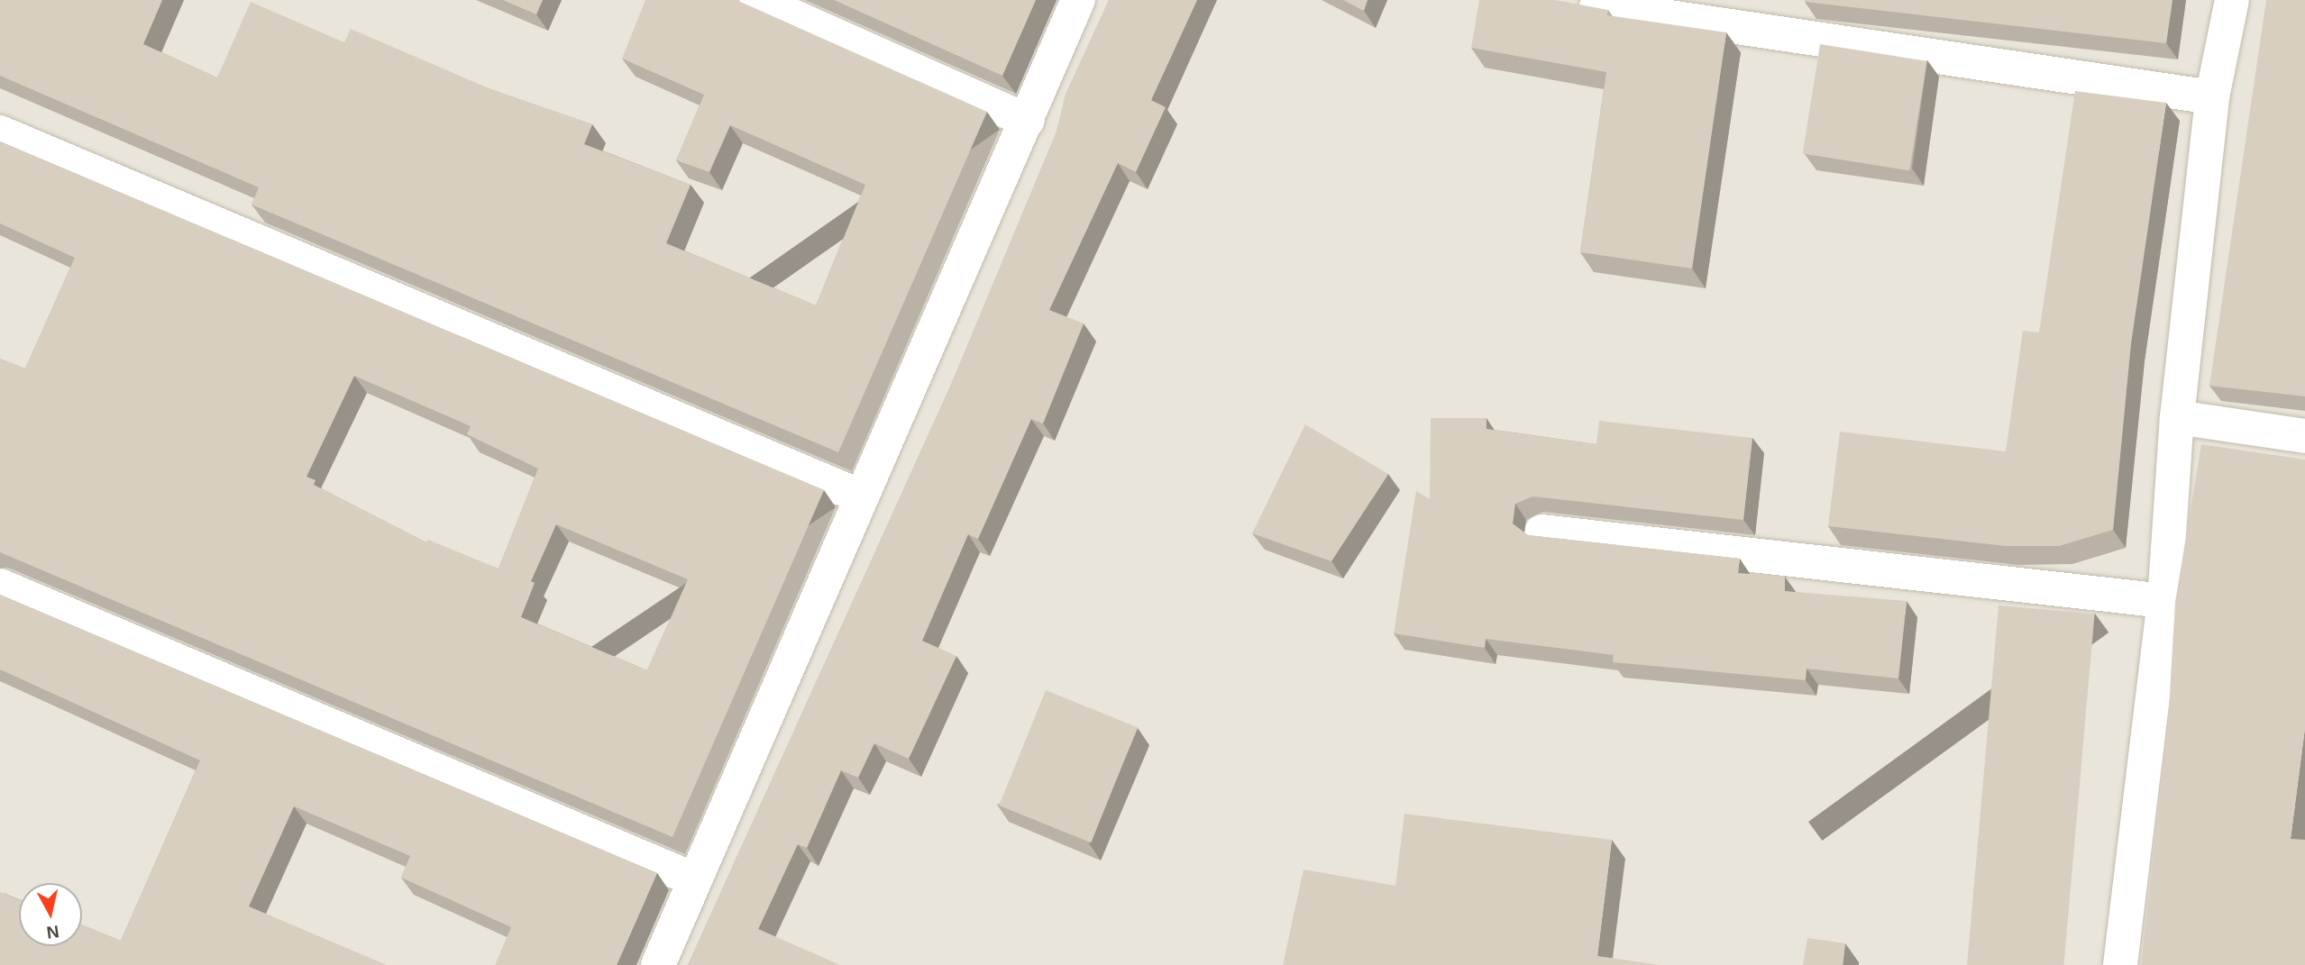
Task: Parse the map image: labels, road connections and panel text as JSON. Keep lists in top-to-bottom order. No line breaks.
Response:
{"north":"bottom"}
